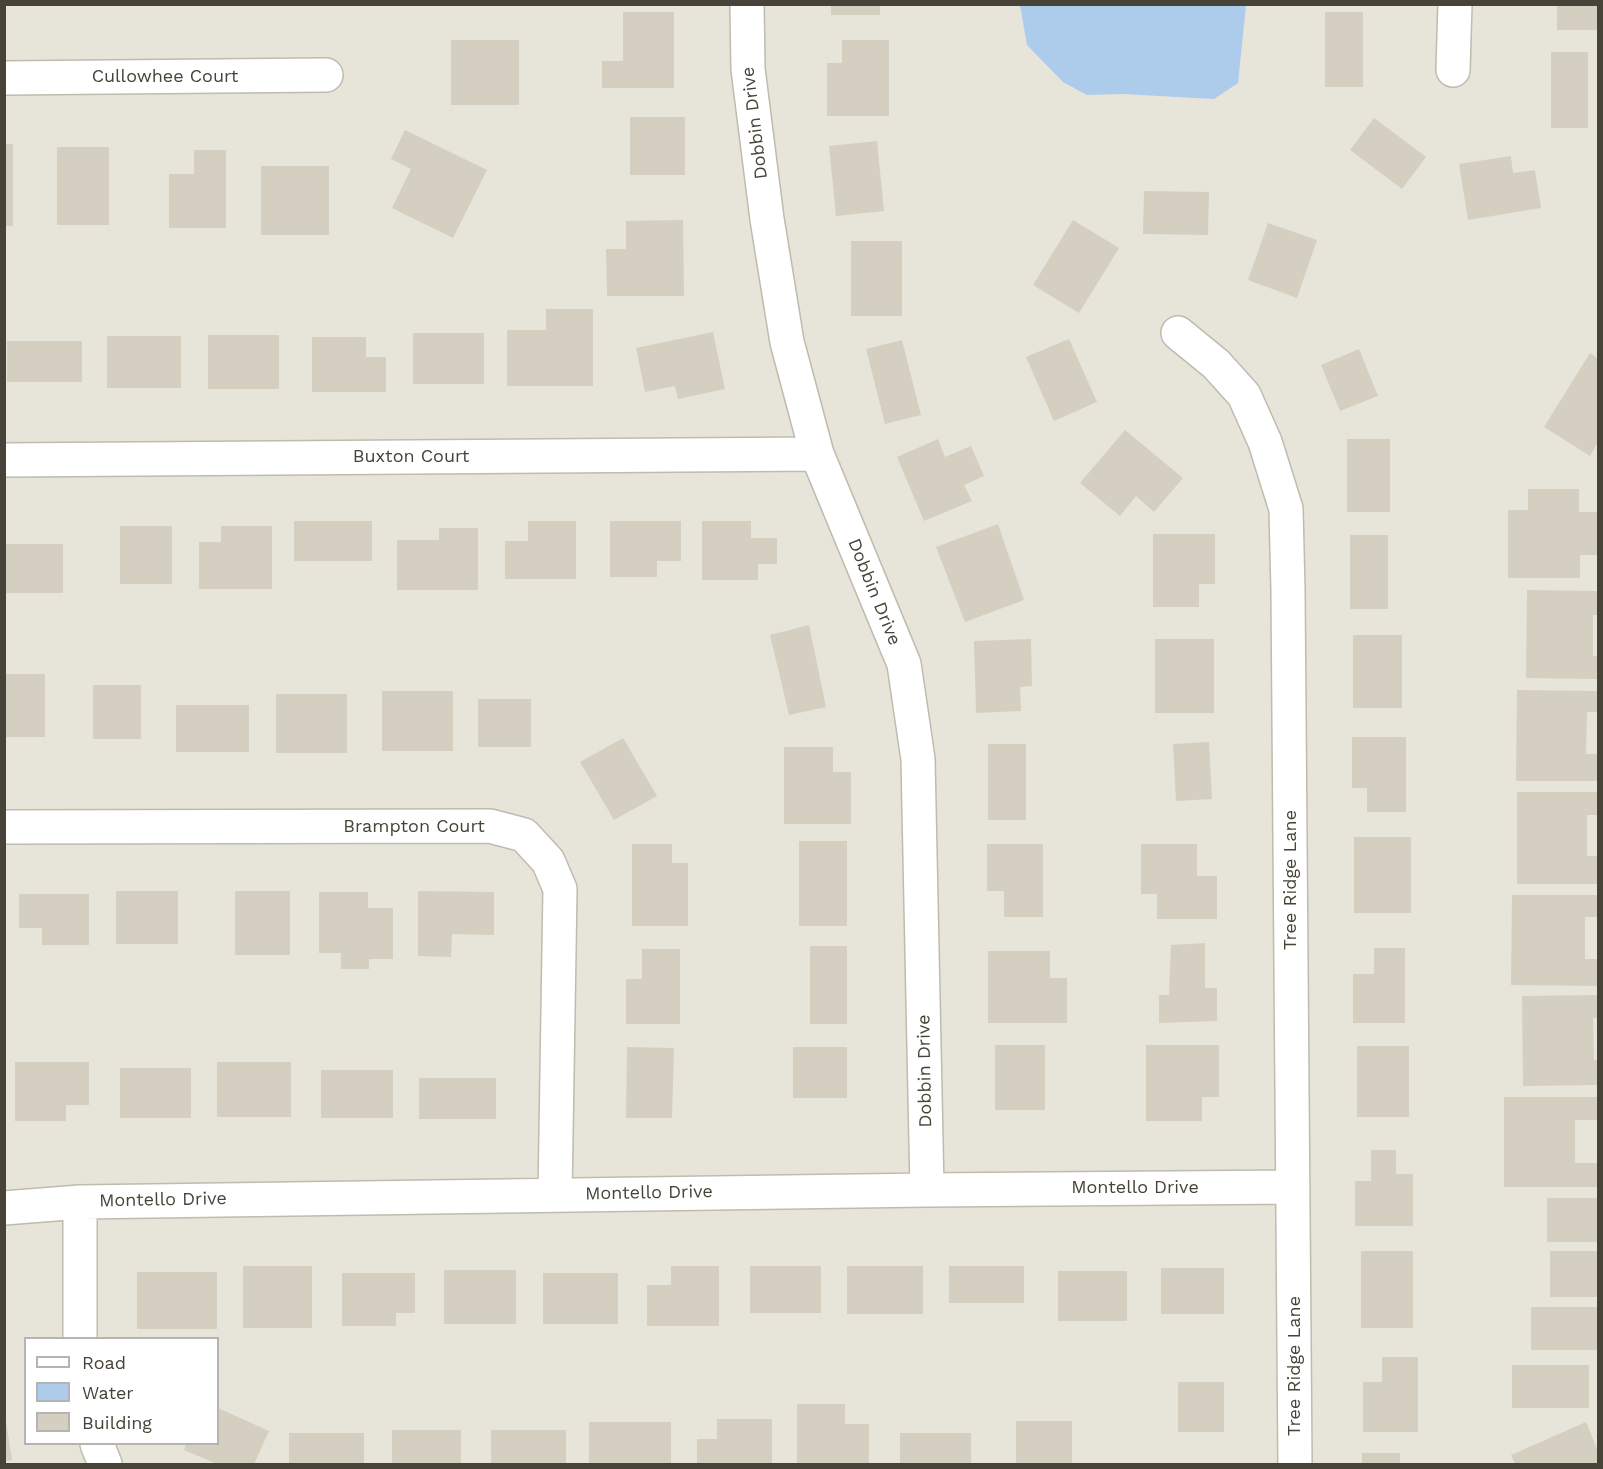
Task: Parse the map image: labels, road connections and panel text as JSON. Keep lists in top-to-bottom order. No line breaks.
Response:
{"streets":{"street":["Cullowhee Court","Dobbin Drive","Buxton Court","Brampton Court","Tree Ridge Lane","Montello Drive"]},"crossings":[["Dobbin Drive","Buxton Court"],["Dobbin Drive","Montello Drive"],["Brampton Court","Montello Drive"],["Tree Ridge Lane","Montello Drive"]],"legend":["Road","Water","Building"]}
